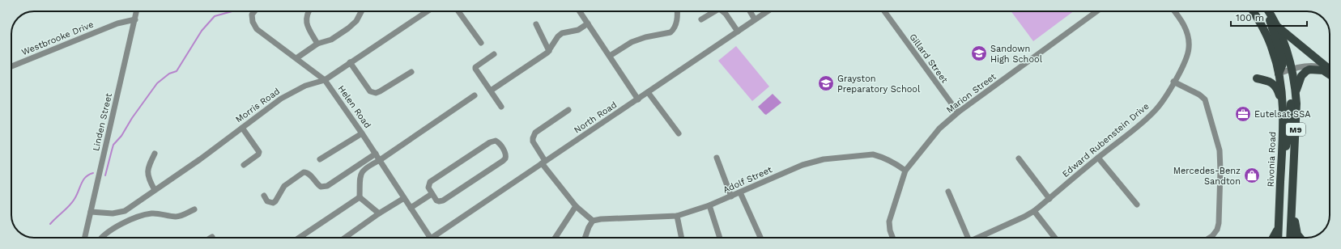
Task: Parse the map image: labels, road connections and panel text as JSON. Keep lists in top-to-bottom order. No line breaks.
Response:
{"streets":{"main road":["M9","Rivonia Road"],"street":["Westbrooke Drive","Gillard Street","Marion Street","Morris Road","Helen Road","North Road","Linden Street","Edward Rubenstein Drive","Adolf Street"]},"crossings":[["Westbrooke Drive","Linden Street"],["Gillard Street","Marion Street"],["Marion Street","Adolf Street"],["Morris Road","Helen Road"],["Morris Road","Linden Street"]],"places":{"school or university":["Sandown High School","Grayston Preparatory School"],"office":["Eutelsat SSA"],"shop":["Mercedes-Benz Sandton"]},"scale_bar":"100 m"}
